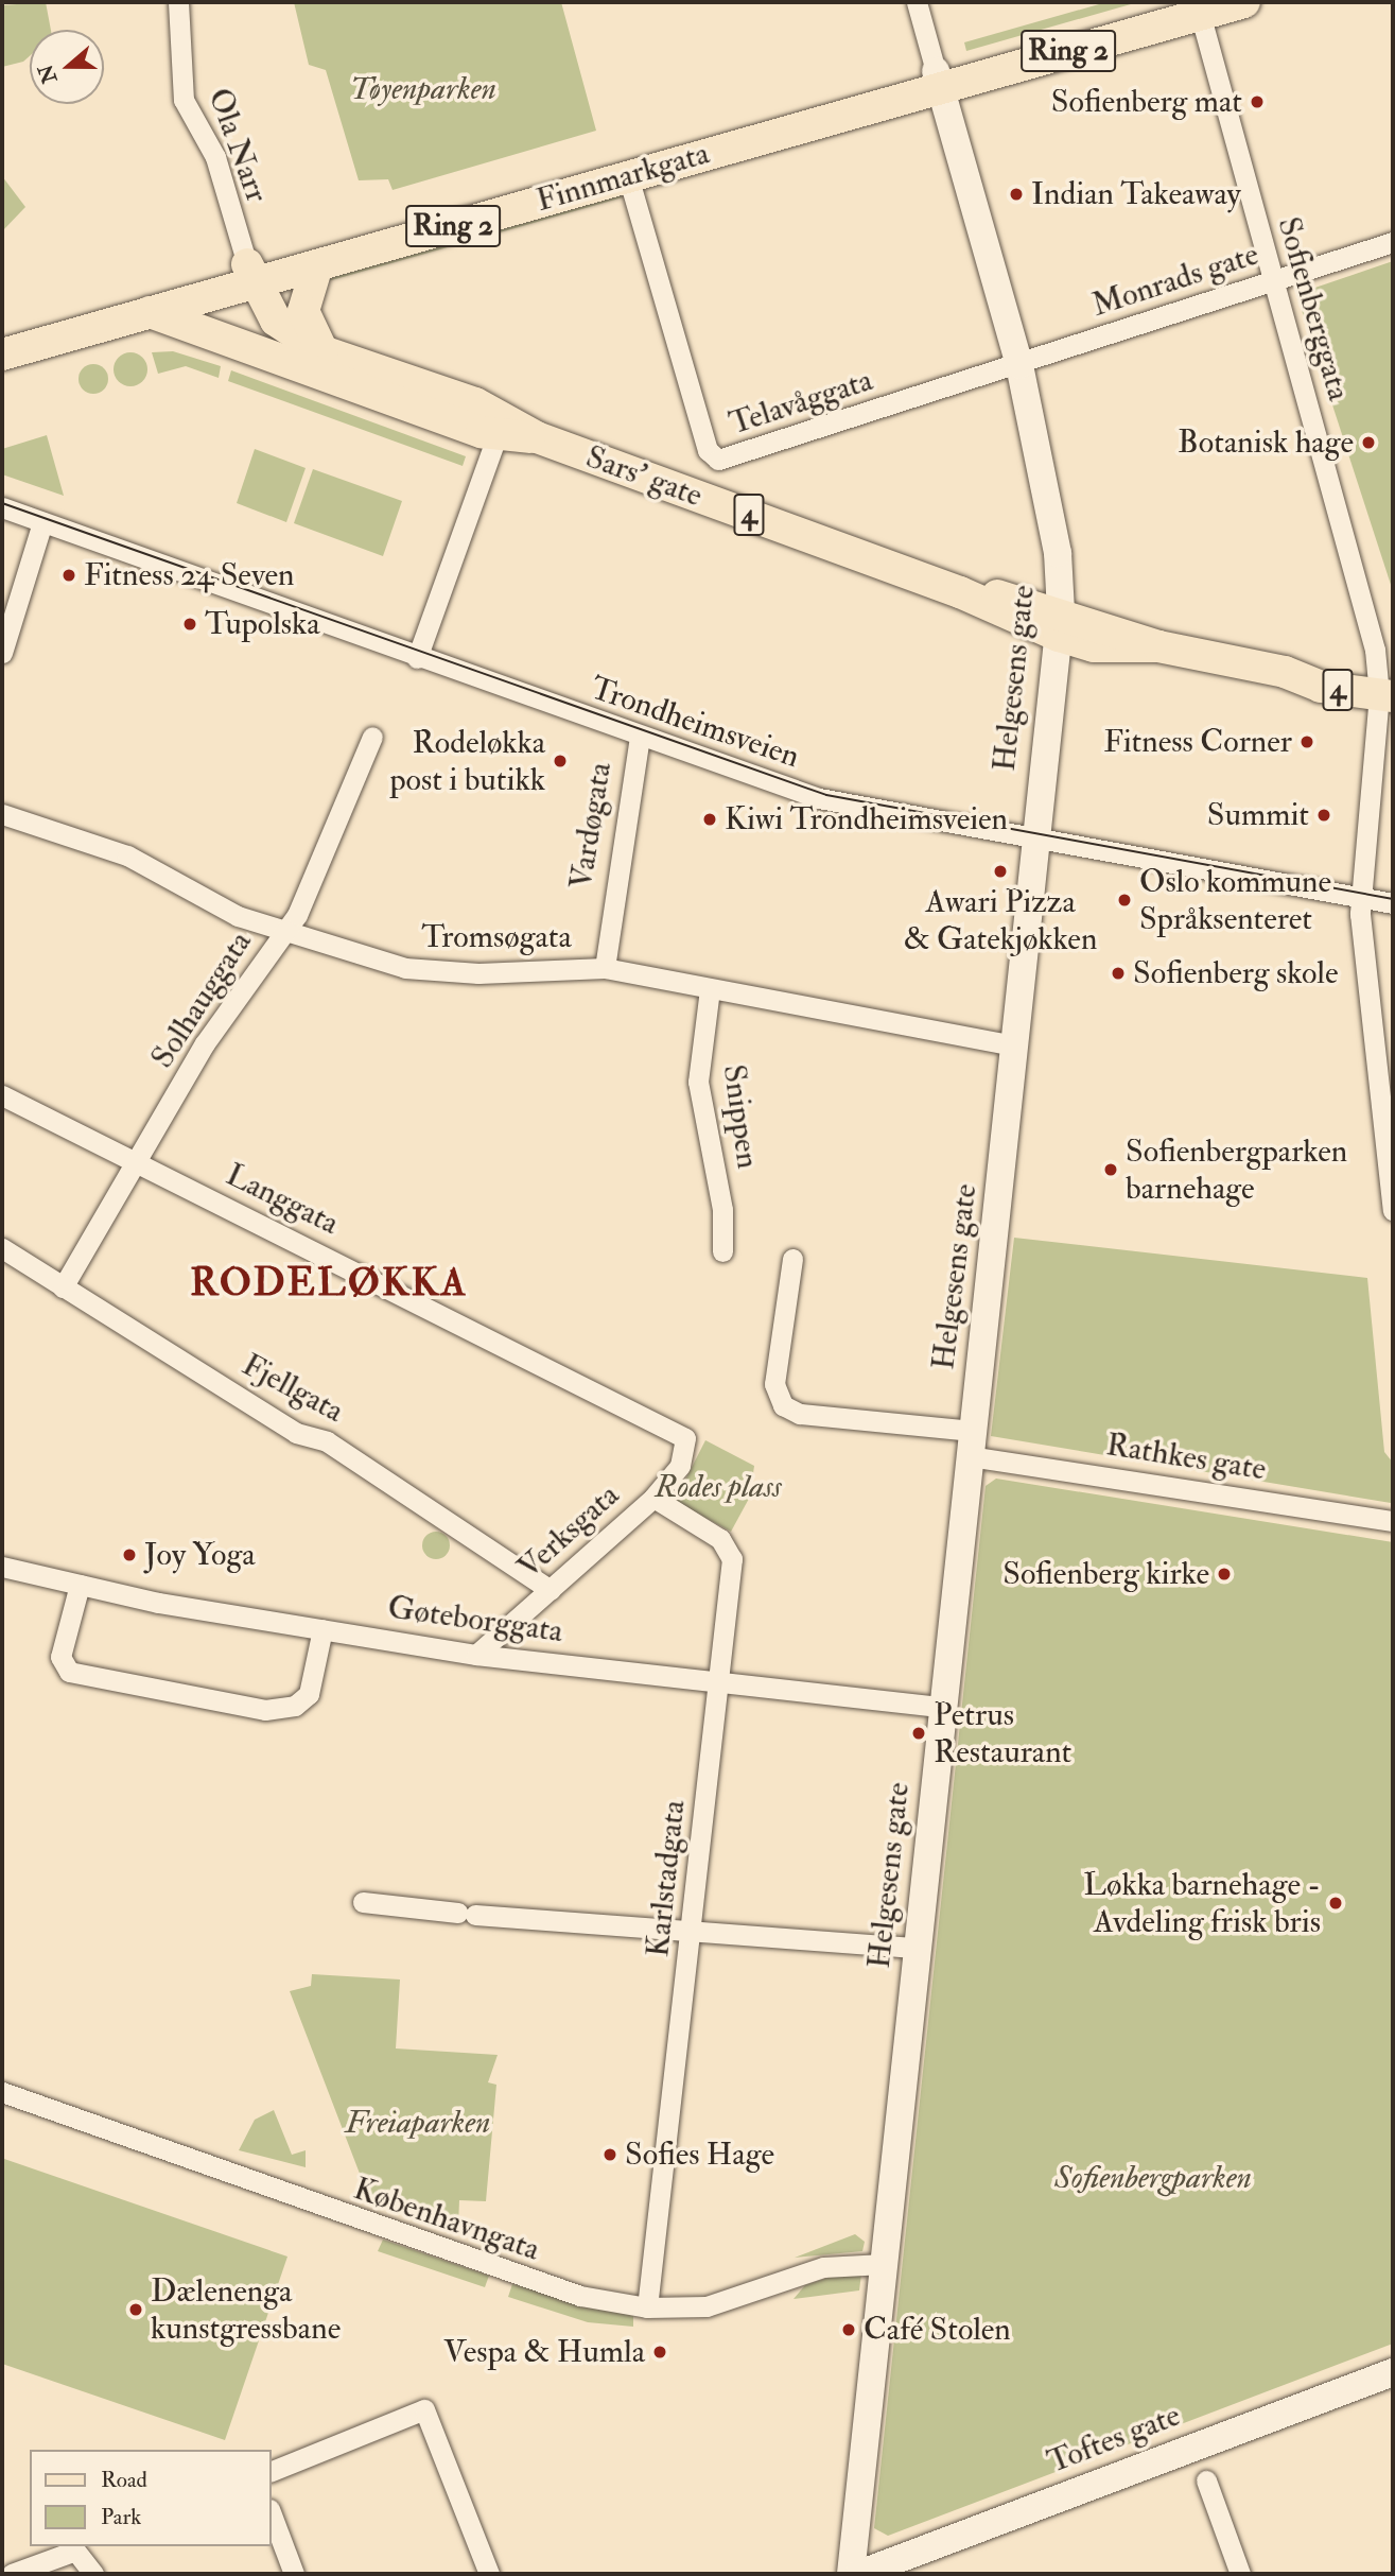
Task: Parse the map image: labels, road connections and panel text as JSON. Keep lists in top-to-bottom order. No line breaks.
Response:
{"streets":{"main road":["Ring 2","Finnmarkgata","Sars' gate","4"],"street":["Ola Narr","Monrads gate","Sofienberggata","Telavåggata","Helgesens gate","Trondheimsveien","Vardøgata","Tromsøgata","Solhauggata","Snippen","Langgata","Fjellgata","Rathkes gate","Verksgata","Gøteborggata","Karlstadgata","Københavngata","Toftes gate"]},"crossings":[["Ola Narr","Finnmarkgata"],["Ola Narr","Sars' gate"],["Finnmarkgata","Sofienberggata"],["Finnmarkgata","Telavåggata"],["Finnmarkgata","Sars' gate"],["Finnmarkgata","Helgesens gate"],["Monrads gate","Sofienberggata"],["Monrads gate","Telavåggata"],["Monrads gate","Helgesens gate"],["Sofienberggata","Sars' gate"],["Sofienberggata","Trondheimsveien"],["Telavåggata","Helgesens gate"],["Sars' gate","Helgesens gate"],["Helgesens gate","Trondheimsveien"],["Helgesens gate","Tromsøgata"],["Helgesens gate","Rathkes gate"],["Helgesens gate","Gøteborggata"],["Helgesens gate","Københavngata"],["Trondheimsveien","Vardøgata"],["Vardøgata","Tromsøgata"],["Tromsøgata","Solhauggata"],["Tromsøgata","Snippen"],["Solhauggata","Langgata"],["Solhauggata","Fjellgata"],["Langgata","Verksgata"],["Fjellgata","Verksgata"],["Verksgata","Gøteborggata"],["Verksgata","Karlstadgata"],["Gøteborggata","Karlstadgata"],["Karlstadgata","Københavngata"]],"districts":["RODELØKKA"],"parks":["Tøyenparken","Rodes plass","Freiaparken","Sofienbergparken"],"places":["Sofienberg mat","Indian Takeaway","Botanisk hage","Fitness 24 Seven","Tupolska","Fitness Corner","Rodeløkka post i butikk","Summit","Kiwi Trondheimsveien","Awari Pizza & Gatekjøkken","Oslo kommune Språksenteret","Sofienberg skole","Sofienbergparken barnehage","Joy Yoga","Sofienberg kirke","Petrus Restaurant","Løkka barnehage - Avdeling frisk bris","Sofies Hage","Dælenenga kunstgressbane","Café Stolen","Vespa & Humla"],"legend":["Road","Park"],"north":"left"}
